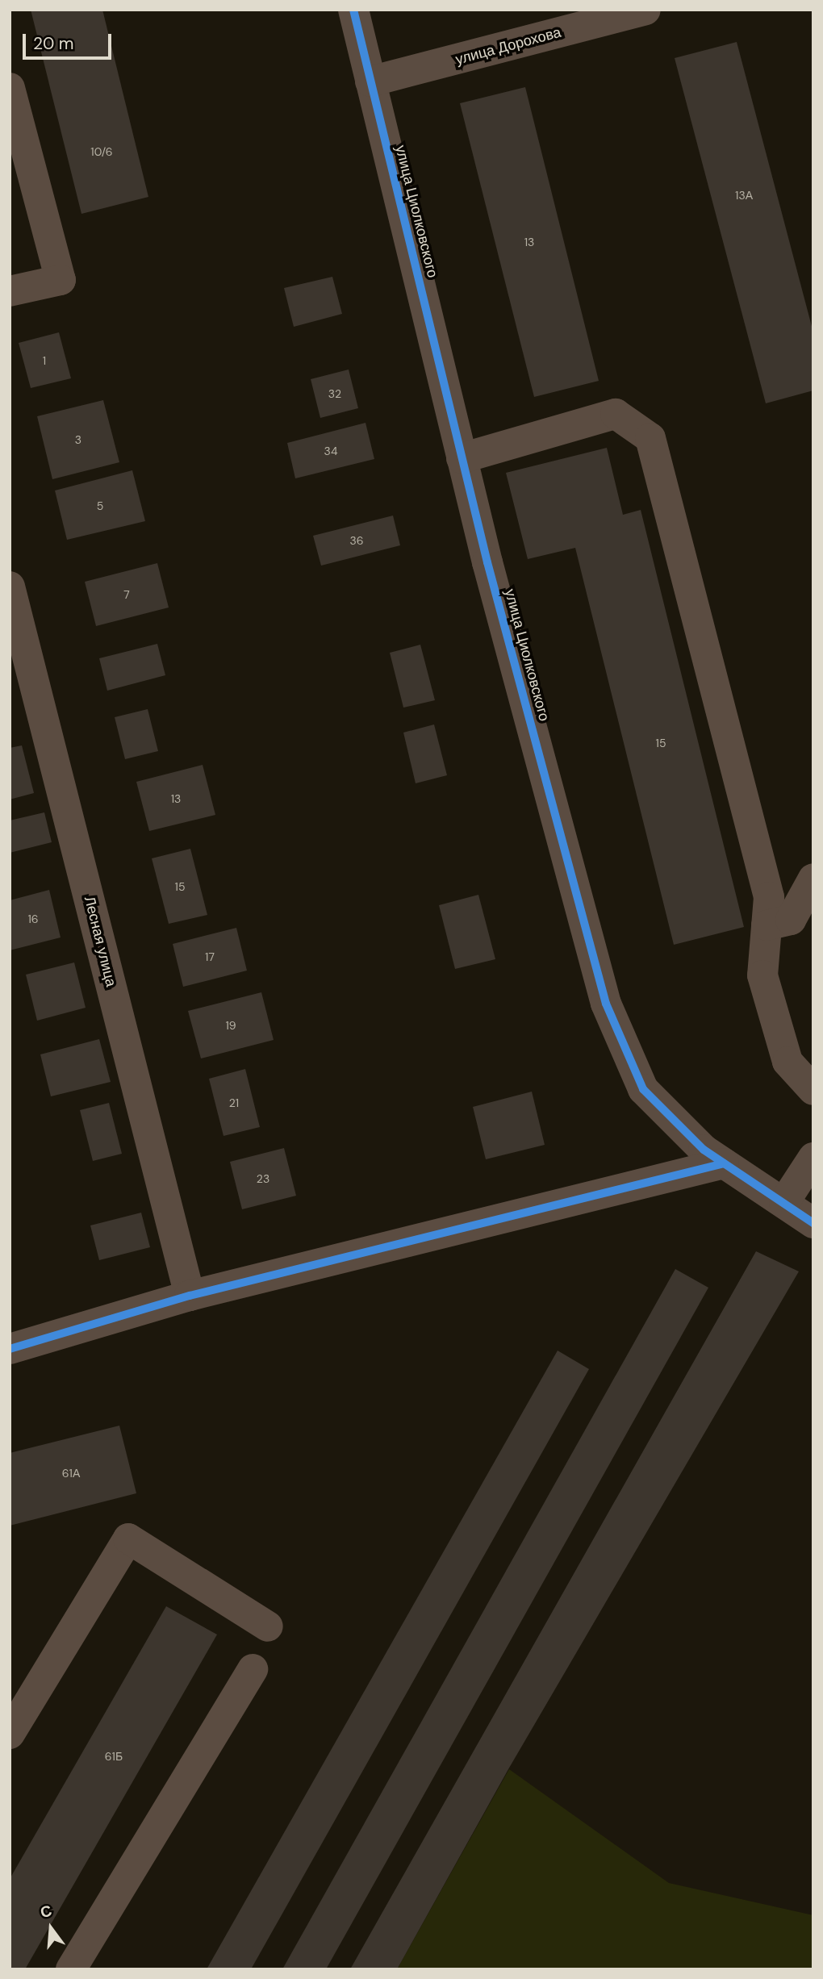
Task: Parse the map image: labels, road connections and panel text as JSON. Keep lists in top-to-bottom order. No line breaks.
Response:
{"streets":{"street":["улица Дорохова","улица Циолковского","Лесная улица"]},"crossings":[["улица Дорохова","улица Циолковского"]],"house_numbers":["10/6","13А","13","1","32","3","34","5","36","7","15","13","15","16","17","19","21","23","61А","61Б"],"scale_bar":"20 m","north":"top"}
